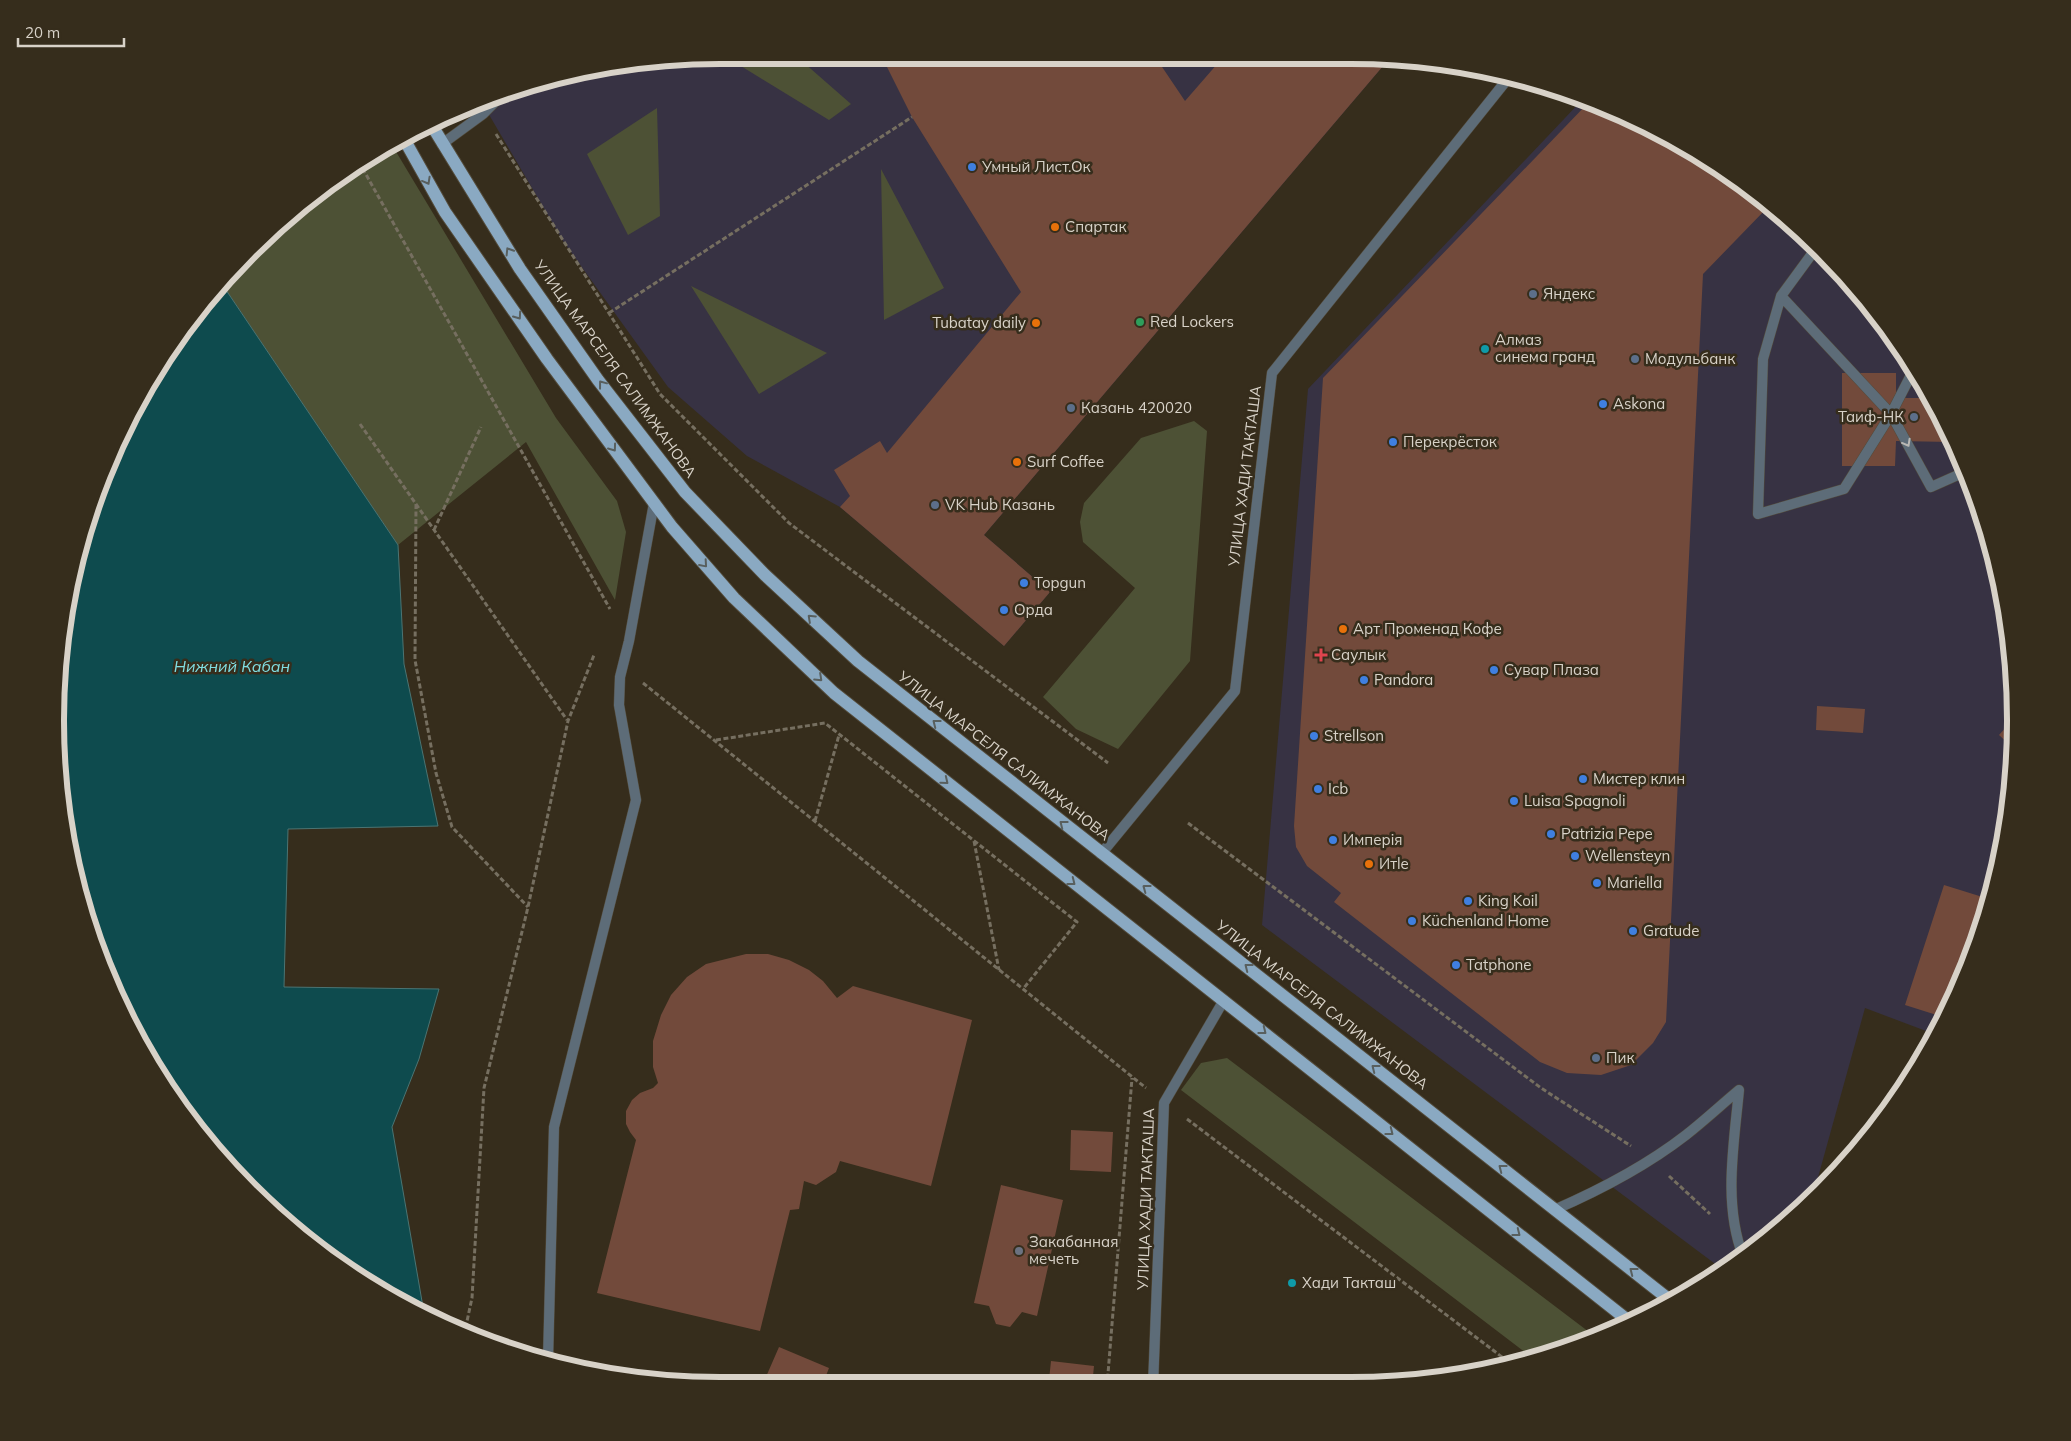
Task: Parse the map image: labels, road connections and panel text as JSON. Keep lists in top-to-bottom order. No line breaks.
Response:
{"streets":{"main road":["УЛИЦА МАРСЕЛЯ САЛИМЖАНОВА"],"street":["УЛИЦА ХАДИ ТАКТАША"]},"crossings":[["УЛИЦА МАРСЕЛЯ САЛИМЖАНОВА","УЛИЦА ХАДИ ТАКТАША"]],"water":["Нижний Кабан"],"places":{"other":["Умный Лист.Ок","Спартак","Яндекс","Red Lockers","Tubatay daily","Алмаз синема гранд","Модульбанк","Askona","Казань 420020","Таиф-НК","Перекрёсток","Surf Coffee","VK Hub Казань","Topgun","Орда","Арт Променад Кофе","Сувар Плаза","Pandora","Strellson","Мистер клин","Icb","Luisa Spagnoli","Patrizia Pepe","Имперiя","Wellensteyn","Итle","Mariella","King Koil","Küchenland Home","Gratude","Tatphone","Пик","Закабанная мечеть","Хади Такташ"],"health":["Саулык"]},"scale_bar":"20 m"}
